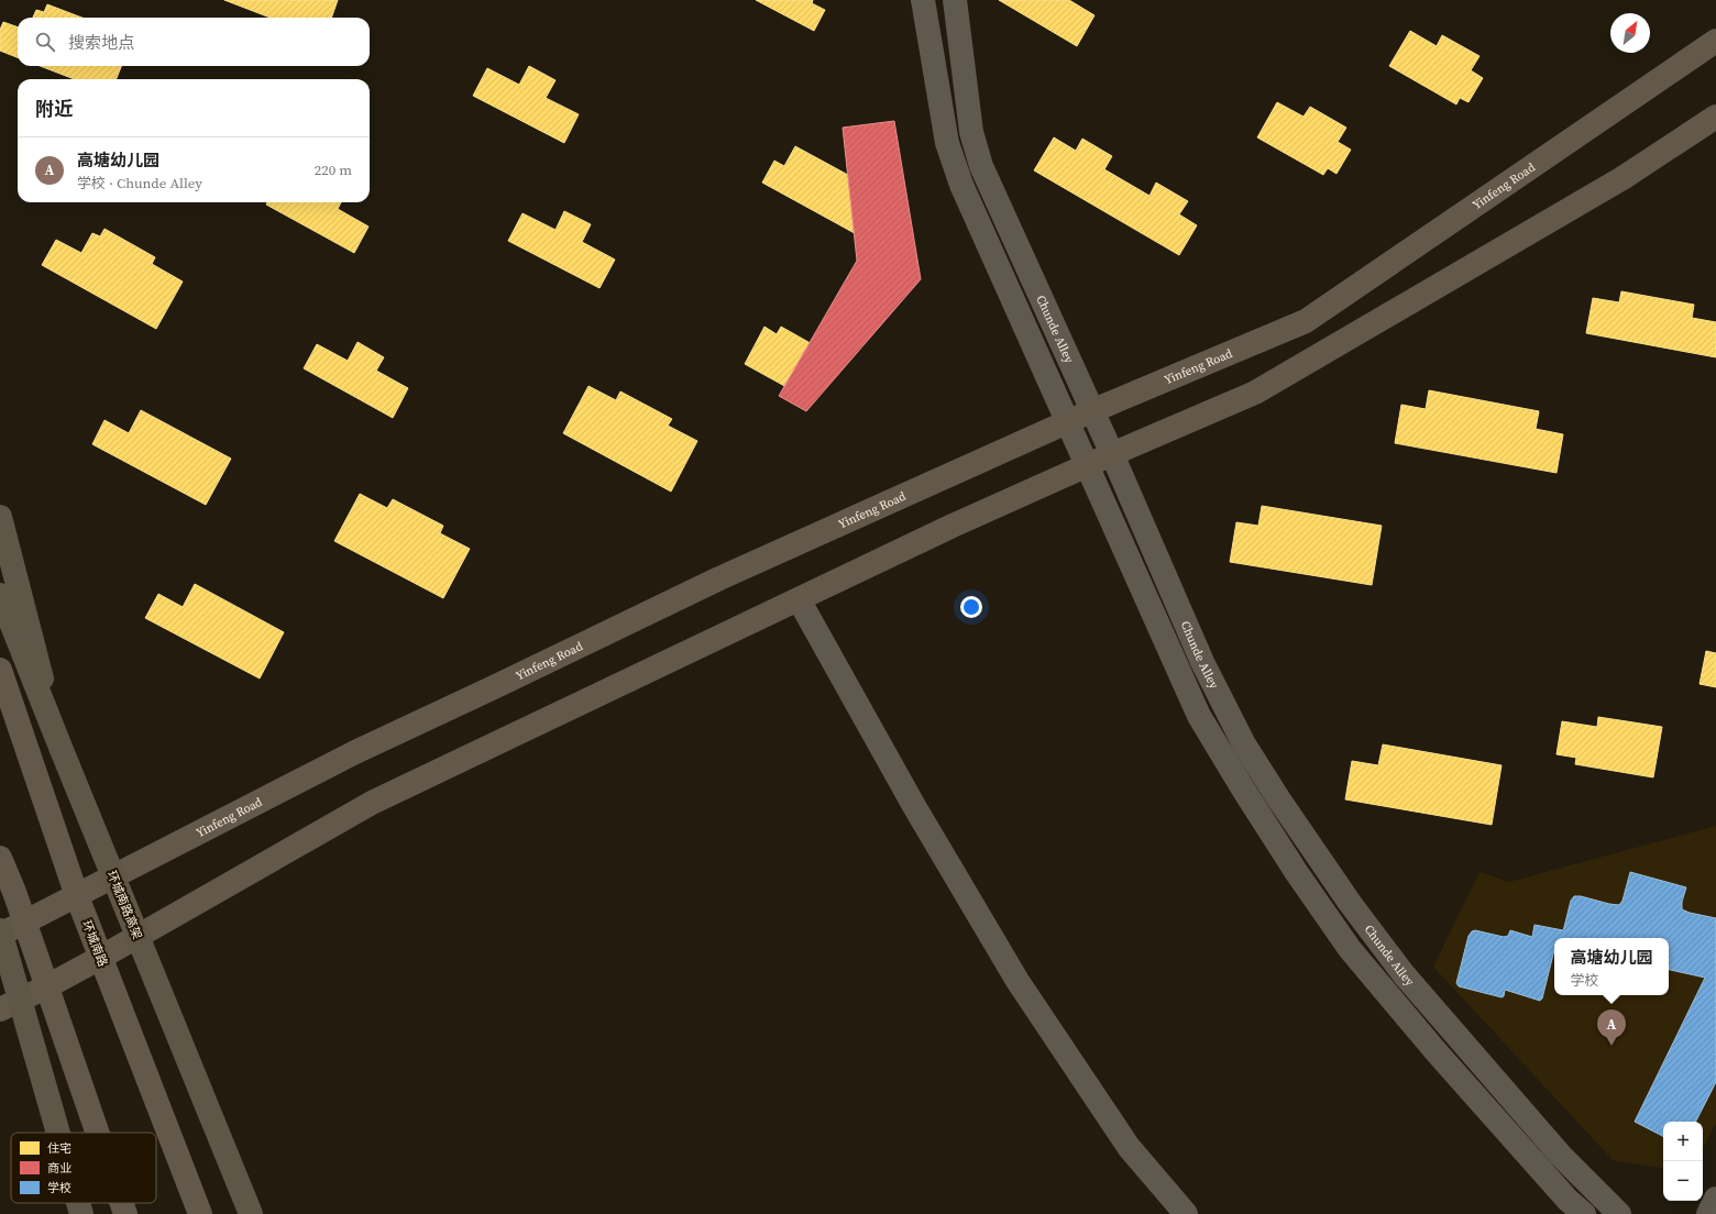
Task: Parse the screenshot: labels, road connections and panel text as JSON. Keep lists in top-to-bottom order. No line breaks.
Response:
{"streets":{"highway":["环城南路高架"],"main road":["Yinfeng Road","环城南路"],"street":["Chunde Alley"]},"crossings":[["Yinfeng Road","Chunde Alley"],["Yinfeng Road","环城南路"]],"legend":["住宅","商业","学校"],"north":"top right","page":{"search":"搜索地点","heading":"附近","list":[{"mark":"A","name":"高塘幼儿园","note":"学校 · Chunde Alley","value":"220 m"}],"popup":["高塘幼儿园","学校"],"pins":"A","map_buttons":["+","−"]}}
